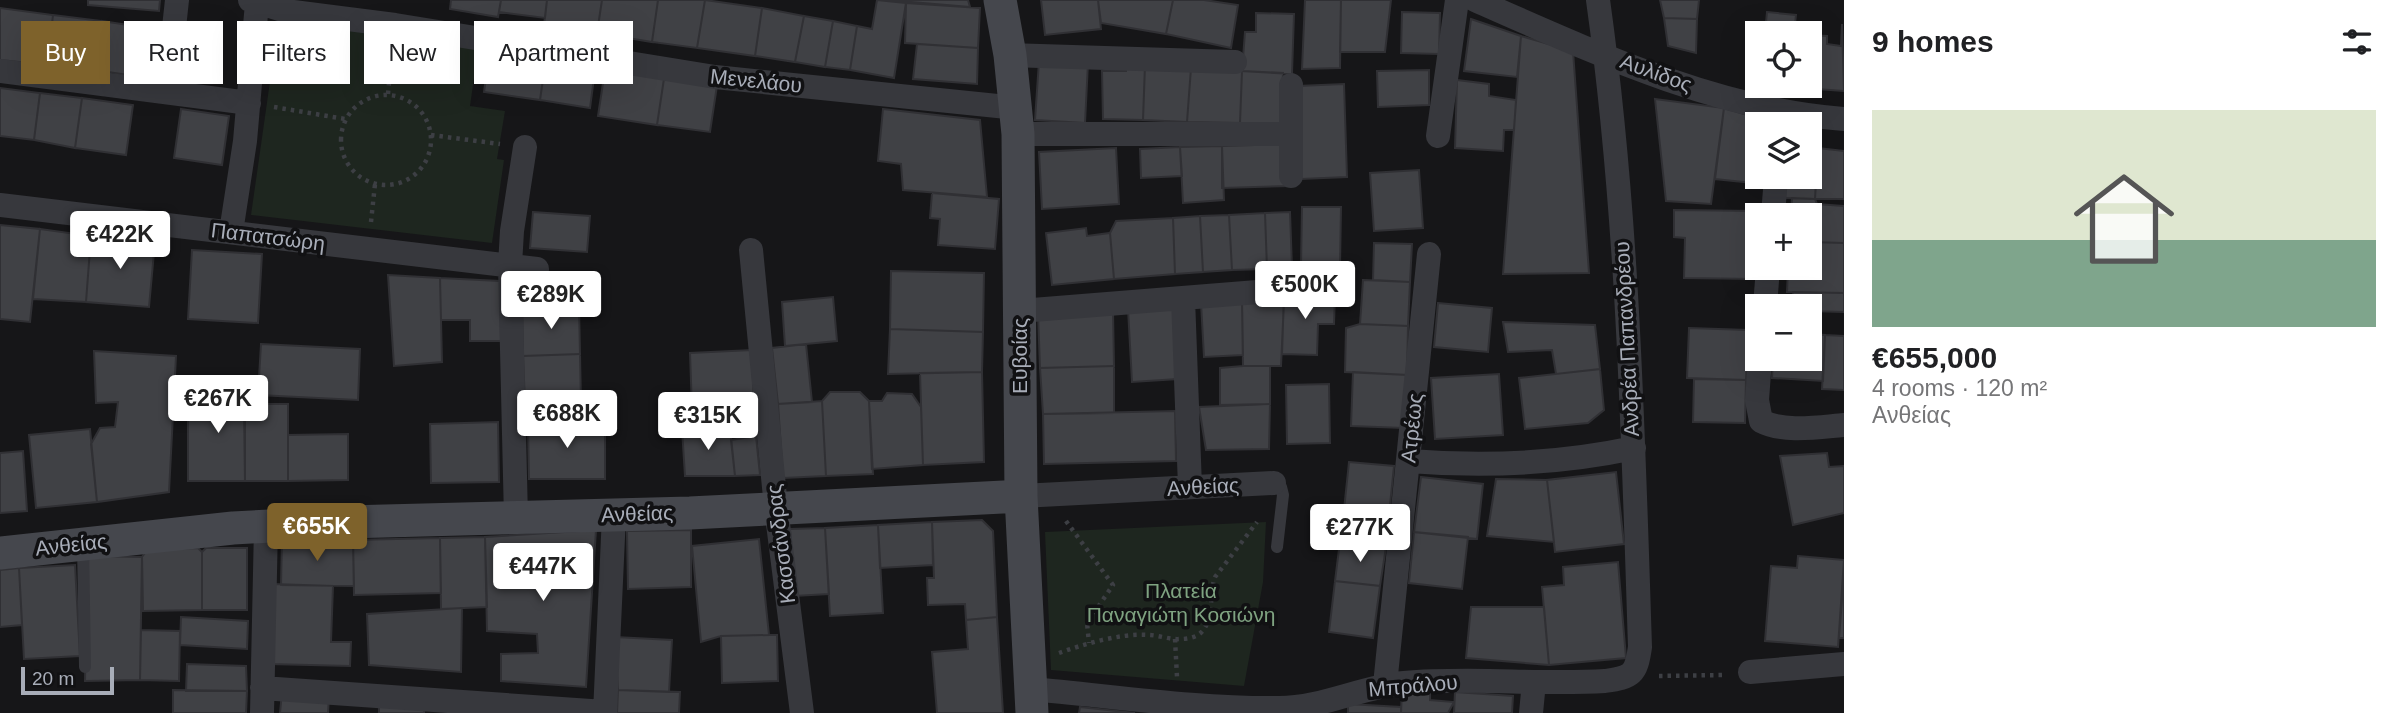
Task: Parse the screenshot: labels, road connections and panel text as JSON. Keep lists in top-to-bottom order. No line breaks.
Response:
{"streets":{"main road":["Ευβοίας","Ανθείας"],"street":["Αυλίδος","Μενελάου","Παπατσώρη","Ανδρέα Παπανδρέου","Ατρέως","Κασσάνδρας","Μπράλου"]},"crossings":[["Αυλίδος","Ανδρέα Παπανδρέου"],["Μενελάου","Ευβοίας"],["Ανδρέα Παπανδρέου","Μπράλου"],["Ευβοίας","Ανθείας"],["Ευβοίας","Μπράλου"],["Ατρέως","Μπράλου"],["Ανθείας","Κασσάνδρας"]],"parks":["Πλατεία Παναγιώτη Κοσιώνη"],"scale_bar":"20 m","page":{"heading":"9 homes","map_buttons":["+","−"],"chip":["Buy","Rent","Filters","New","Apartment"],"list":[{"name":"€655,000","note":"4 rooms · 120 m² · Ανθείας"}],"price":["€422K","€500K","€289K","€267K","€688K","€315K","€655K","€277K","€447K"],"scale":"20 m"}}
